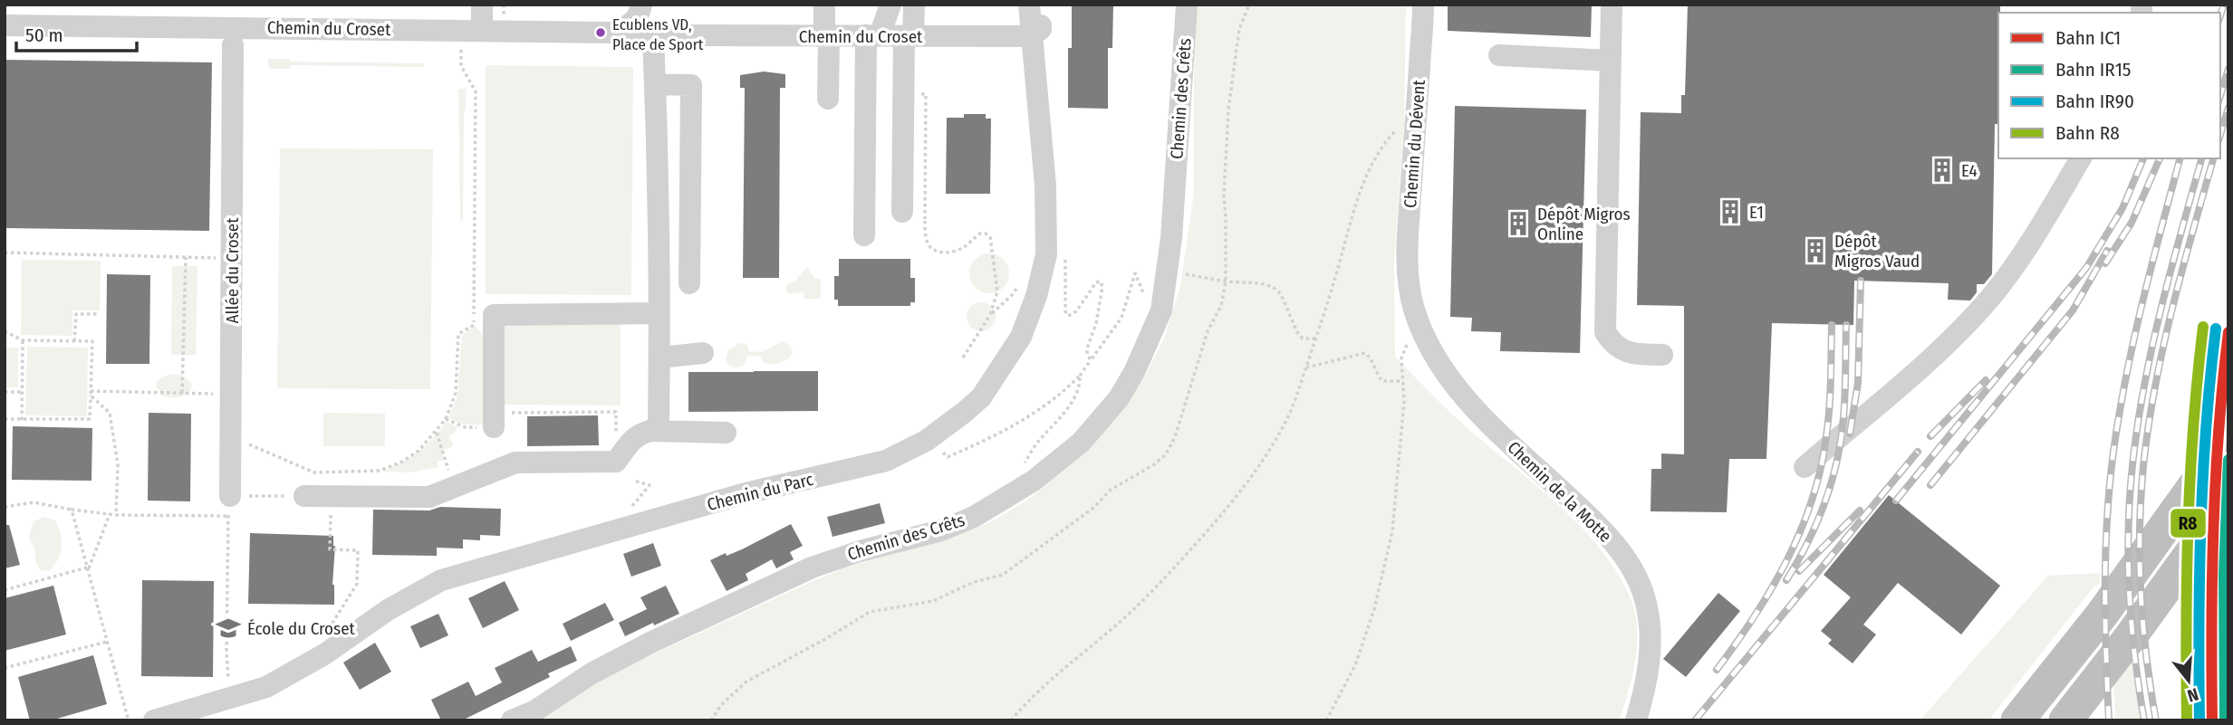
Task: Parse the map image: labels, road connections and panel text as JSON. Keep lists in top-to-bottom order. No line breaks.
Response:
{"streets":{"street":["Chemin du Croset","Chemin des Crêts","Chemin du Dévent","Allée du Croset","Chemin du Parc","Chemin de la Motte"]},"crossings":[["Chemin du Croset","Chemin du Parc"],["Chemin du Dévent","Chemin de la Motte"]],"places":{"other":["Ecublens VD, Place de Sport"],"building":["E4","E1","Dépôt Migros Online","Dépôt Migros Vaud"],"school or university":["École du Croset"]},"lines":["rail line R8","rail line IR90","rail line IC1","rail line IR15"],"legend":["Bahn IC1","Bahn IR15","Bahn IR90","Bahn R8"],"scale_bar":"50 m","north":"bottom"}
